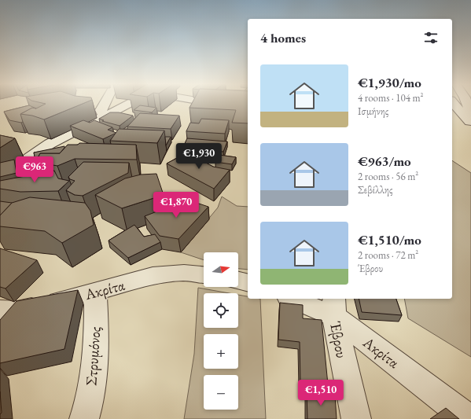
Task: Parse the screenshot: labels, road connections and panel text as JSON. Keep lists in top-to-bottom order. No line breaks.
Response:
{"streets":{"street":["Ακρίτα","Έβρου","Στρυμόνος"]},"crossings":[["Ακρίτα","Έβρου"],["Ακρίτα","Στρυμόνος"]],"north":"right","page":{"heading":"4 homes","list":[{"name":"€1,930/mo","note":"4 rooms · 104 m² · Ισμήνης"},{"name":"€963/mo","note":"2 rooms · 56 m² · Σεβίλλης"},{"name":"€1,510/mo","note":"2 rooms · 72 m² · Έβρου"}],"price":["€1,930","€963","€1,870","€1,510"],"map_buttons":["+","−"]}}
